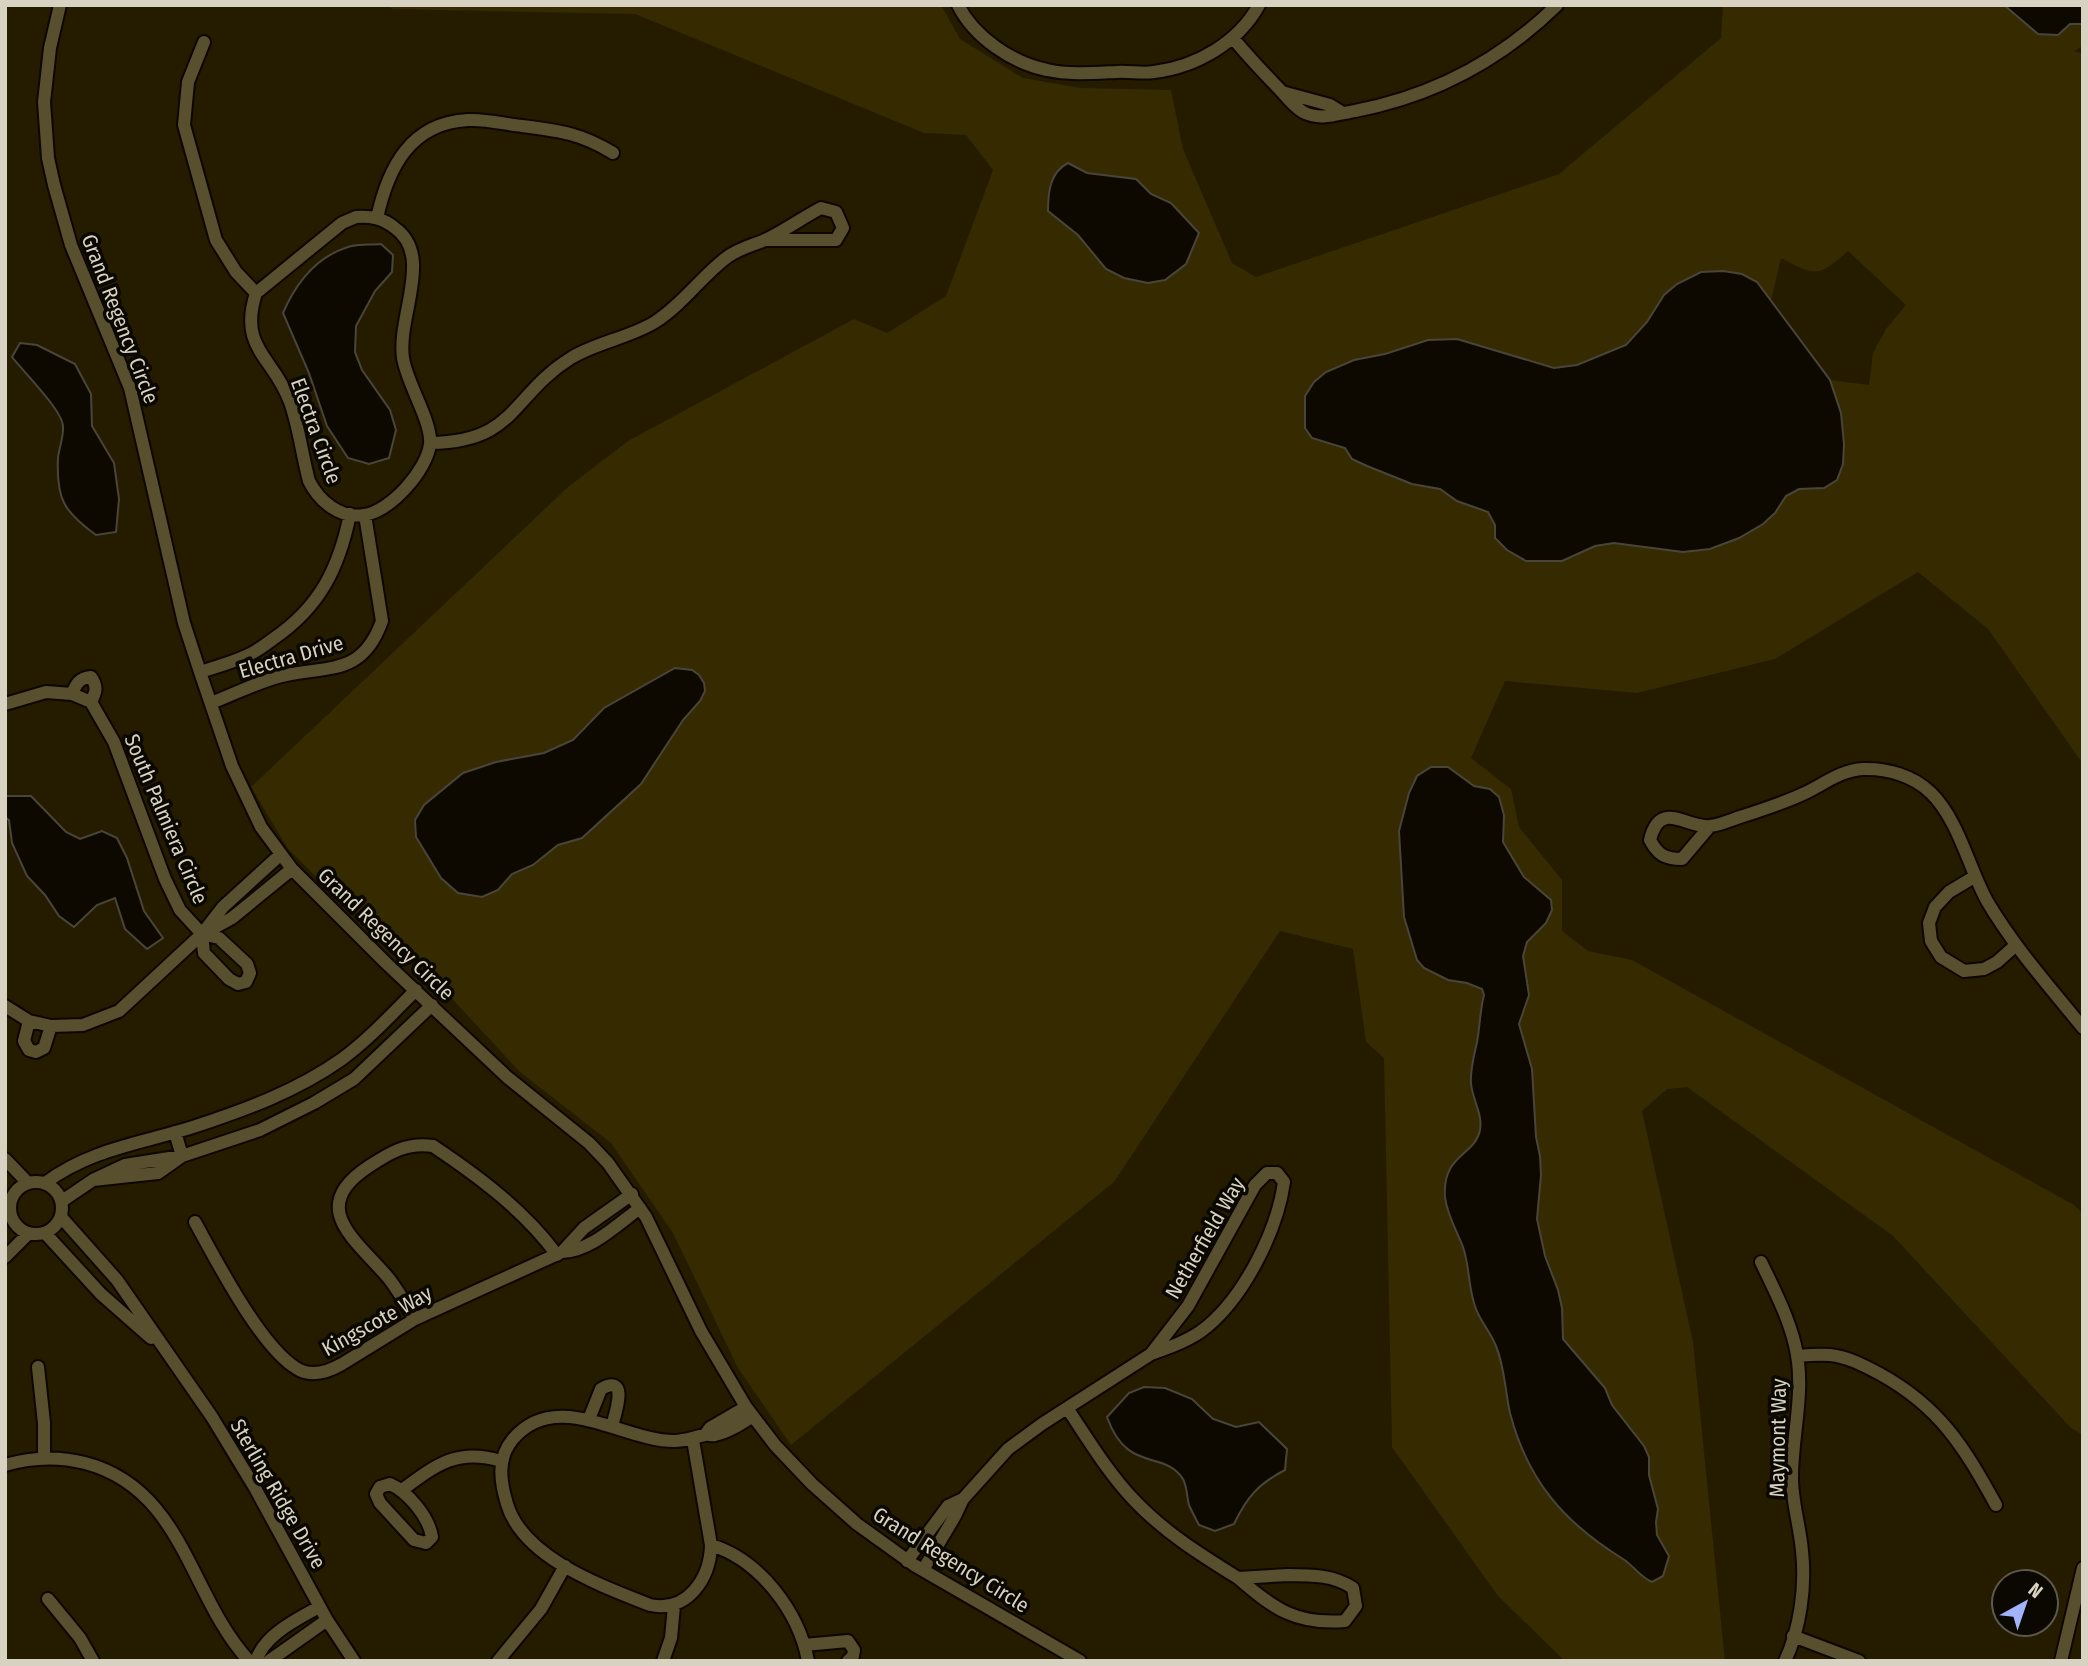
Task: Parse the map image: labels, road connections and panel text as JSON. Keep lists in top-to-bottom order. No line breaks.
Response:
{"streets":{"street":["Grand Regency Circle","Electra Circle","Electra Drive","South Palmiera Circle","Netherfield Way","Kingscote Way","Maymont Way","Sterling Ridge Drive"]},"crossings":[["Grand Regency Circle","Electra Drive"],["Grand Regency Circle","Netherfield Way"],["Grand Regency Circle","Kingscote Way"],["Electra Circle","Electra Drive"]],"north":"top right"}
